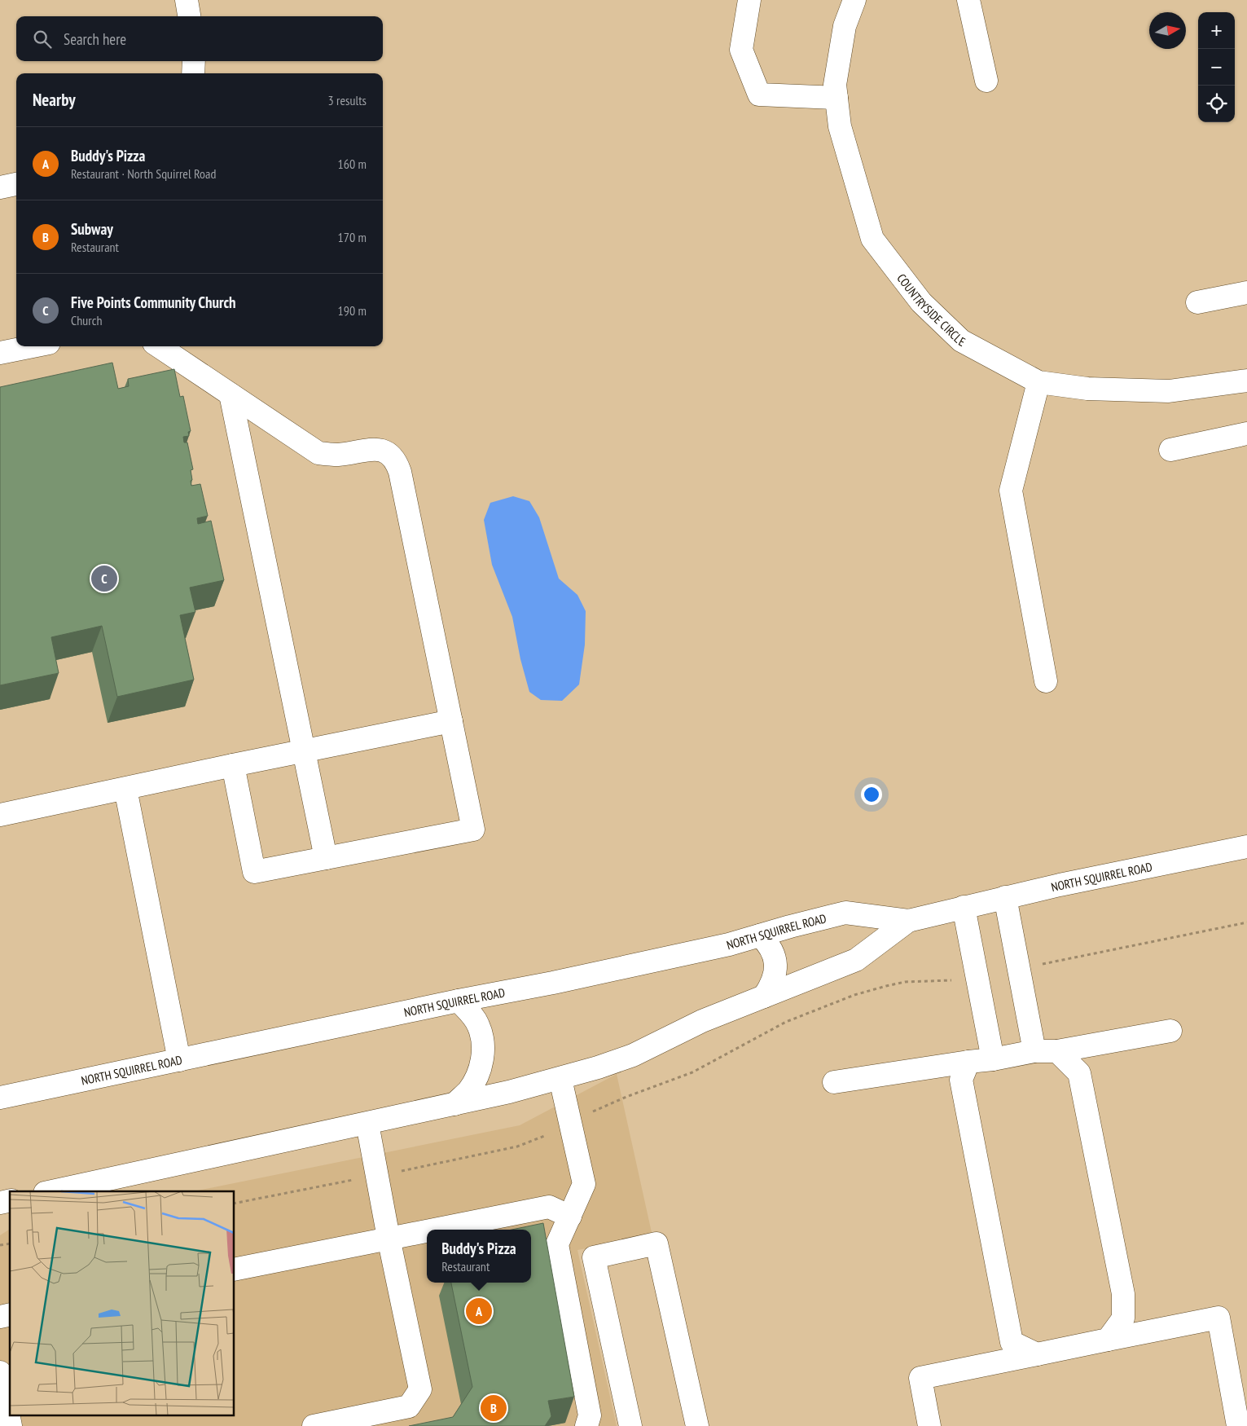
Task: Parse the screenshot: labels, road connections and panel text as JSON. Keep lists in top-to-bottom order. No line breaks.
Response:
{"streets":{"street":["COUNTRYSIDE CIRCLE","NORTH SQUIRREL ROAD"]},"north":"right","page":{"map_buttons":["+","−"],"search":"Search here","heading":["Nearby","3 results"],"list":[{"mark":"A","name":"Buddy's Pizza","note":"Restaurant · North Squirrel Road","value":"160 m"},{"mark":"B","name":"Subway","note":"Restaurant","value":"170 m"},{"mark":"C","name":"Five Points Community Church","note":"Church","value":"190 m"}],"pins":["C","A","B"],"popup":["Buddy's Pizza","Restaurant"]}}
